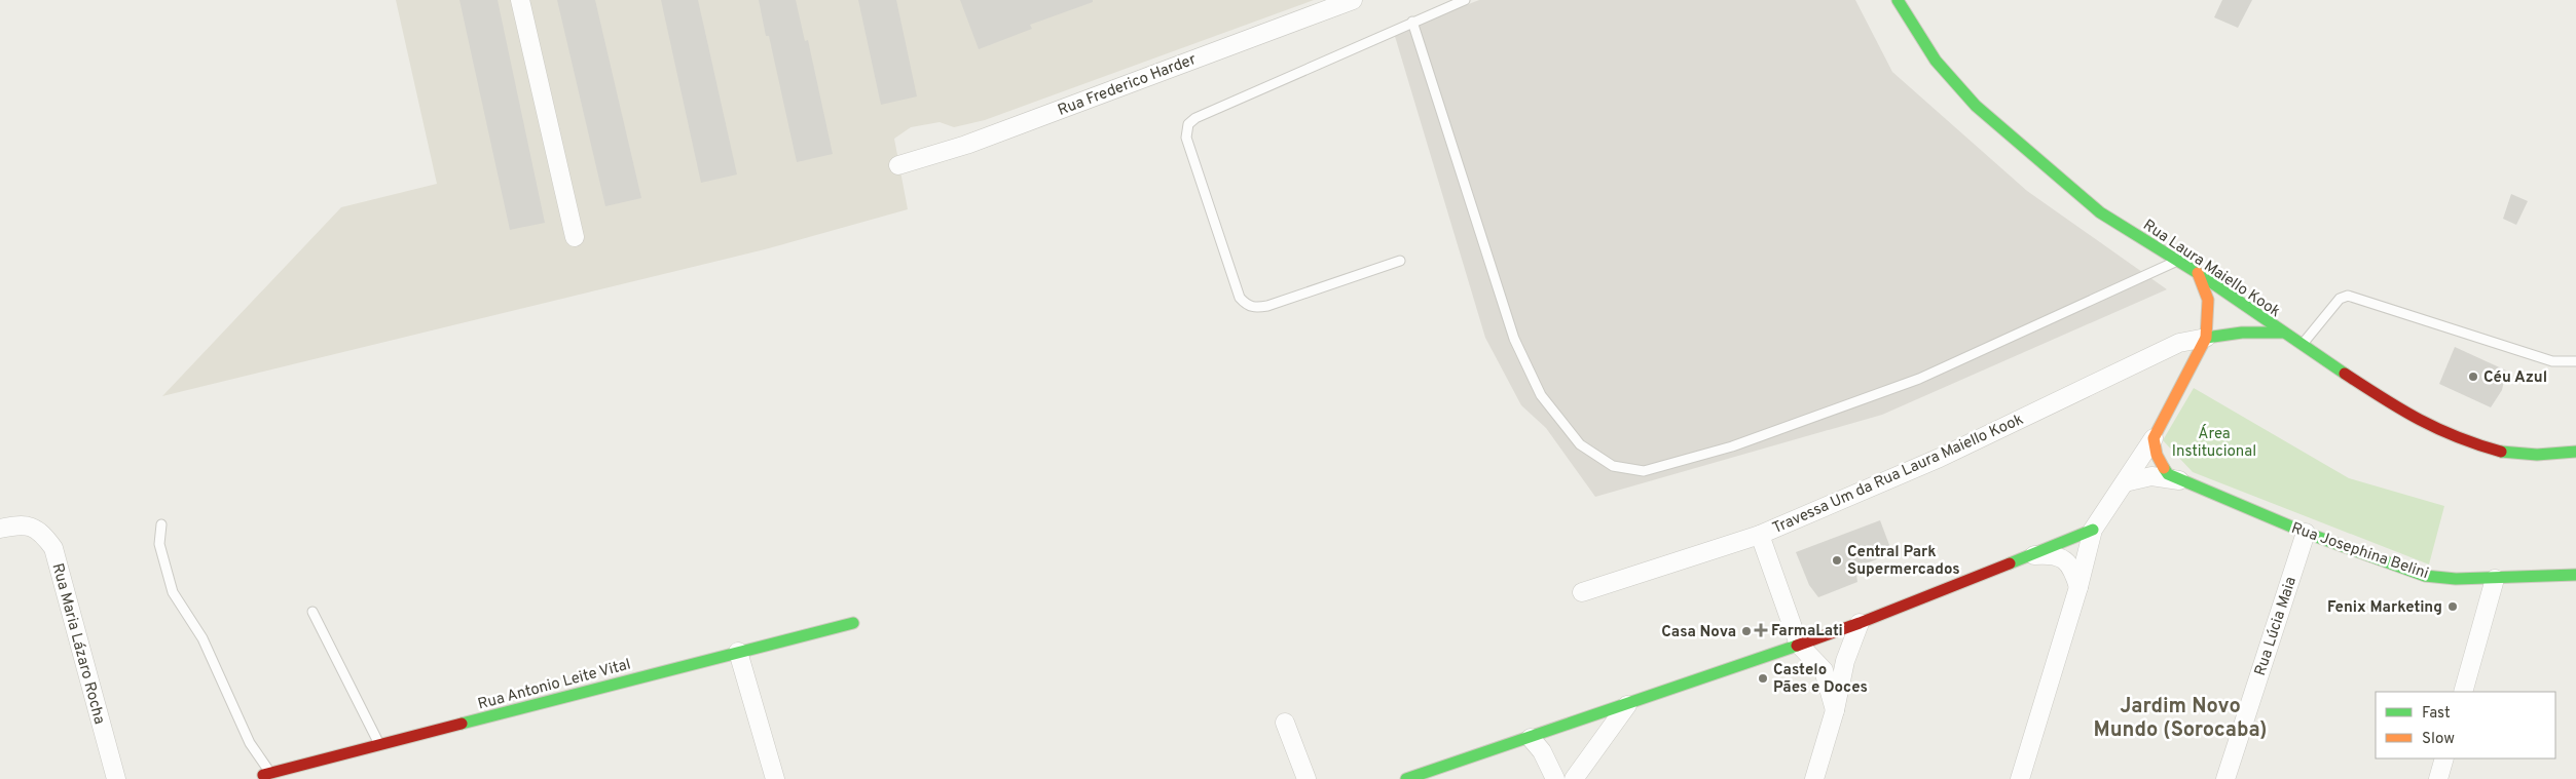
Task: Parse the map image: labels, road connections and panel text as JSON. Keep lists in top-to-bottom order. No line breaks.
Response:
{"streets":{"main road":["Rua Laura Maiello Kook","Rua Josephina Belini","Rua Antonio Leite Vital"],"street":["Rua Frederico Harder","Travessa Um da Rua Laura Maiello Kook","Rua Lúcia Maia","Rua Maria Lázaro Rocha"]},"crossings":[["Rua Josephina Belini","Rua Lúcia Maia"]],"districts":["Jardim Novo Mundo (Sorocaba)"],"parks":["Área Institucional"],"places":{"other":["Céu Azul","Central Park Supermercados","Fenix Marketing","Casa Nova","Castelo Pães e Doces"],"health":["FarmaLati"]},"legend":["Fast","Slow"]}
